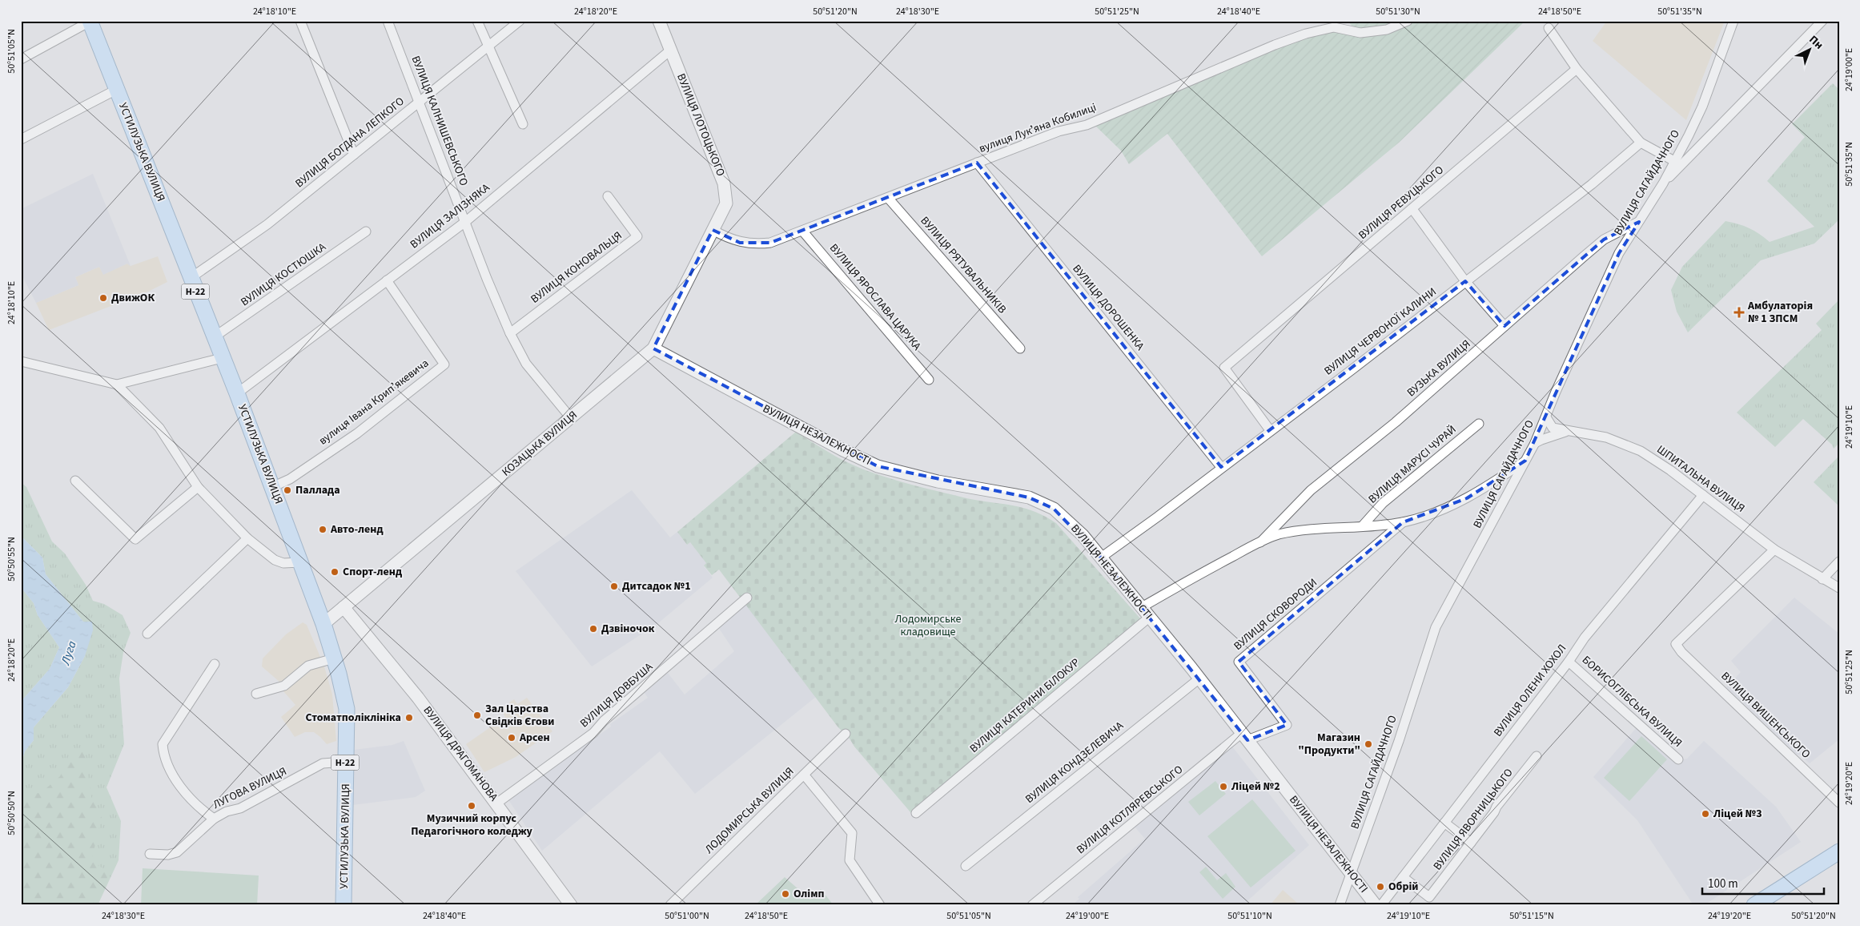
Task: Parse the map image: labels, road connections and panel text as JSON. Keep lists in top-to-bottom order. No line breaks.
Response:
{"streets":{"main road":["УСТИЛУЗЬКА ВУЛИЦЯ","Н-22"],"street":["ВУЛИЦЯ КАЛНИШЕВСЬКОГО","ВУЛИЦЯ ЛОТОЦЬКОГО","вулиця Лукʼяна Кобилиці","ВУЛИЦЯ БОГДАНА ЛЕПКОГО","ВУЛИЦЯ САГАЙДАЧНОГО","ВУЛИЦЯ РЕВУЦЬКОГО","ВУЛИЦЯ ЗАЛІЗНЯКА","ВУЛИЦЯ РЯТУВАЛЬНИКІВ","ВУЛИЦЯ КОНОВАЛЬЦЯ","ВУЛИЦЯ КОСТЮШКА","ВУЛИЦЯ ЯРОСЛАВА ЦАРУКА","ВУЛИЦЯ ДОРОШЕНКА","ВУЛИЦЯ ЧЕРВОНОЇ КАЛИНИ","ВУЗЬКА ВУЛИЦЯ","вулиця Івана Крипʼякевича","ВУЛИЦЯ НЕЗАЛЕЖНОСТІ","КОЗАЦЬКА ВУЛИЦЯ","ВУЛИЦЯ МАРУСІ ЧУРАЙ","ШПИТАЛЬНА ВУЛИЦЯ","ВУЛИЦЯ СКОВОРОДИ","ВУЛИЦЯ ОЛЕНИ ХОХОЛ","ВУЛИЦЯ ДОВБУША","БОРИСОГЛІБСЬКА ВУЛИЦЯ","ВУЛИЦЯ КАТЕРИНИ БІЛОКУР","ВУЛИЦЯ ВИШЕНСЬКОГО","ВУЛИЦЯ ДРАГОМАНОВА","ВУЛИЦЯ КОНДЗЕЛЕВИЧА","ЛУГОВА ВУЛИЦЯ","ВУЛИЦЯ КОТЛЯРЕВСЬКОГО","ЛОДОМИРСЬКА ВУЛИЦЯ","ВУЛИЦЯ ЯВОРНИЦЬКОГО"]},"crossings":[["ВУЛИЦЯ КАЛНИШЕВСЬКОГО","ВУЛИЦЯ БОГДАНА ЛЕПКОГО"],["ВУЛИЦЯ КАЛНИШЕВСЬКОГО","ВУЛИЦЯ ЗАЛІЗНЯКА"],["ВУЛИЦЯ КАЛНИШЕВСЬКОГО","ВУЛИЦЯ КОНОВАЛЬЦЯ"],["ВУЛИЦЯ КАЛНИШЕВСЬКОГО","КОЗАЦЬКА ВУЛИЦЯ"],["ВУЛИЦЯ ЛОТОЦЬКОГО","вулиця Лукʼяна Кобилиці"],["ВУЛИЦЯ ЛОТОЦЬКОГО","ВУЛИЦЯ ЗАЛІЗНЯКА"],["ВУЛИЦЯ ЛОТОЦЬКОГО","КОЗАЦЬКА ВУЛИЦЯ"],["вулиця Лукʼяна Кобилиці","ВУЛИЦЯ РЯТУВАЛЬНИКІВ"],["вулиця Лукʼяна Кобилиці","ВУЛИЦЯ ЯРОСЛАВА ЦАРУКА"],["вулиця Лукʼяна Кобилиці","ВУЛИЦЯ ДОРОШЕНКА"],["вулиця Лукʼяна Кобилиці","КОЗАЦЬКА ВУЛИЦЯ"],["ВУЛИЦЯ БОГДАНА ЛЕПКОГО","УСТИЛУЗЬКА ВУЛИЦЯ"],["УСТИЛУЗЬКА ВУЛИЦЯ","ВУЛИЦЯ ЗАЛІЗНЯКА"],["УСТИЛУЗЬКА ВУЛИЦЯ","ВУЛИЦЯ КОСТЮШКА"],["УСТИЛУЗЬКА ВУЛИЦЯ","вулиця Івана Крипʼякевича"],["УСТИЛУЗЬКА ВУЛИЦЯ","КОЗАЦЬКА ВУЛИЦЯ"],["УСТИЛУЗЬКА ВУЛИЦЯ","ЛУГОВА ВУЛИЦЯ"],["ВУЛИЦЯ САГАЙДАЧНОГО","ВУЗЬКА ВУЛИЦЯ"],["ВУЛИЦЯ САГАЙДАЧНОГО","ВУЛИЦЯ НЕЗАЛЕЖНОСТІ"],["ВУЛИЦЯ САГАЙДАЧНОГО","ШПИТАЛЬНА ВУЛИЦЯ"],["ВУЛИЦЯ РЕВУЦЬКОГО","ВУЛИЦЯ ЧЕРВОНОЇ КАЛИНИ"],["ВУЛИЦЯ ЗАЛІЗНЯКА","вулиця Івана Крипʼякевича"],["ВУЛИЦЯ ДОРОШЕНКА","ВУЛИЦЯ ЧЕРВОНОЇ КАЛИНИ"],["ВУЛИЦЯ ЧЕРВОНОЇ КАЛИНИ","ВУЛИЦЯ НЕЗАЛЕЖНОСТІ"],["ВУЗЬКА ВУЛИЦЯ","ВУЛИЦЯ КАТЕРИНИ БІЛОКУР"],["ВУЛИЦЯ НЕЗАЛЕЖНОСТІ","КОЗАЦЬКА ВУЛИЦЯ"],["ВУЛИЦЯ НЕЗАЛЕЖНОСТІ","ВУЛИЦЯ СКОВОРОДИ"],["ВУЛИЦЯ НЕЗАЛЕЖНОСТІ","ВУЛИЦЯ КАТЕРИНИ БІЛОКУР"],["ВУЛИЦЯ НЕЗАЛЕЖНОСТІ","ВУЛИЦЯ КОНДЗЕЛЕВИЧА"],["ВУЛИЦЯ НЕЗАЛЕЖНОСТІ","ВУЛИЦЯ КОТЛЯРЕВСЬКОГО"],["КОЗАЦЬКА ВУЛИЦЯ","ВУЛИЦЯ ДРАГОМАНОВА"],["ШПИТАЛЬНА ВУЛИЦЯ","ВУЛИЦЯ ОЛЕНИ ХОХОЛ"],["ШПИТАЛЬНА ВУЛИЦЯ","ВУЛИЦЯ ВИШЕНСЬКОГО"],["ВУЛИЦЯ СКОВОРОДИ","ВУЛИЦЯ КОТЛЯРЕВСЬКОГО"],["ВУЛИЦЯ ОЛЕНИ ХОХОЛ","БОРИСОГЛІБСЬКА ВУЛИЦЯ"],["ВУЛИЦЯ ОЛЕНИ ХОХОЛ","ВУЛИЦЯ ЯВОРНИЦЬКОГО"],["ВУЛИЦЯ ДОВБУША","ВУЛИЦЯ ДРАГОМАНОВА"]],"water":["Луга"],"parks":["Лодомирське кладовище"],"places":{"other":["ДвижОК","Паллада","Авто-ленд","Спорт-ленд","Дитсадок №1","Дзвіночок","Зал Царства Свідків Єгови","Стоматполіклініка","Арсен","Магазин \"Продукти\"","Ліцей №2","Музичний корпус Педагогічного коледжу","Ліцей №3","Обрій","Олімп"],"health":["Амбулаторія № 1 ЗПСМ"]},"scale_bar":"100 m","north":"top right","coordinates":["24°18'10\"E","24°18'20\"E","50°51'20\"N","24°18'30\"E","50°51'25\"N","24°18'40\"E","50°51'30\"N","24°18'50\"E","50°51'35\"N","50°51'05\"N","24°19'00\"E","24°19'10\"E","50°50'55\"N","24°19'20\"E","50°50'50\"N","50°51'00\"N","50°51'10\"N","50°51'15\"N"]}
